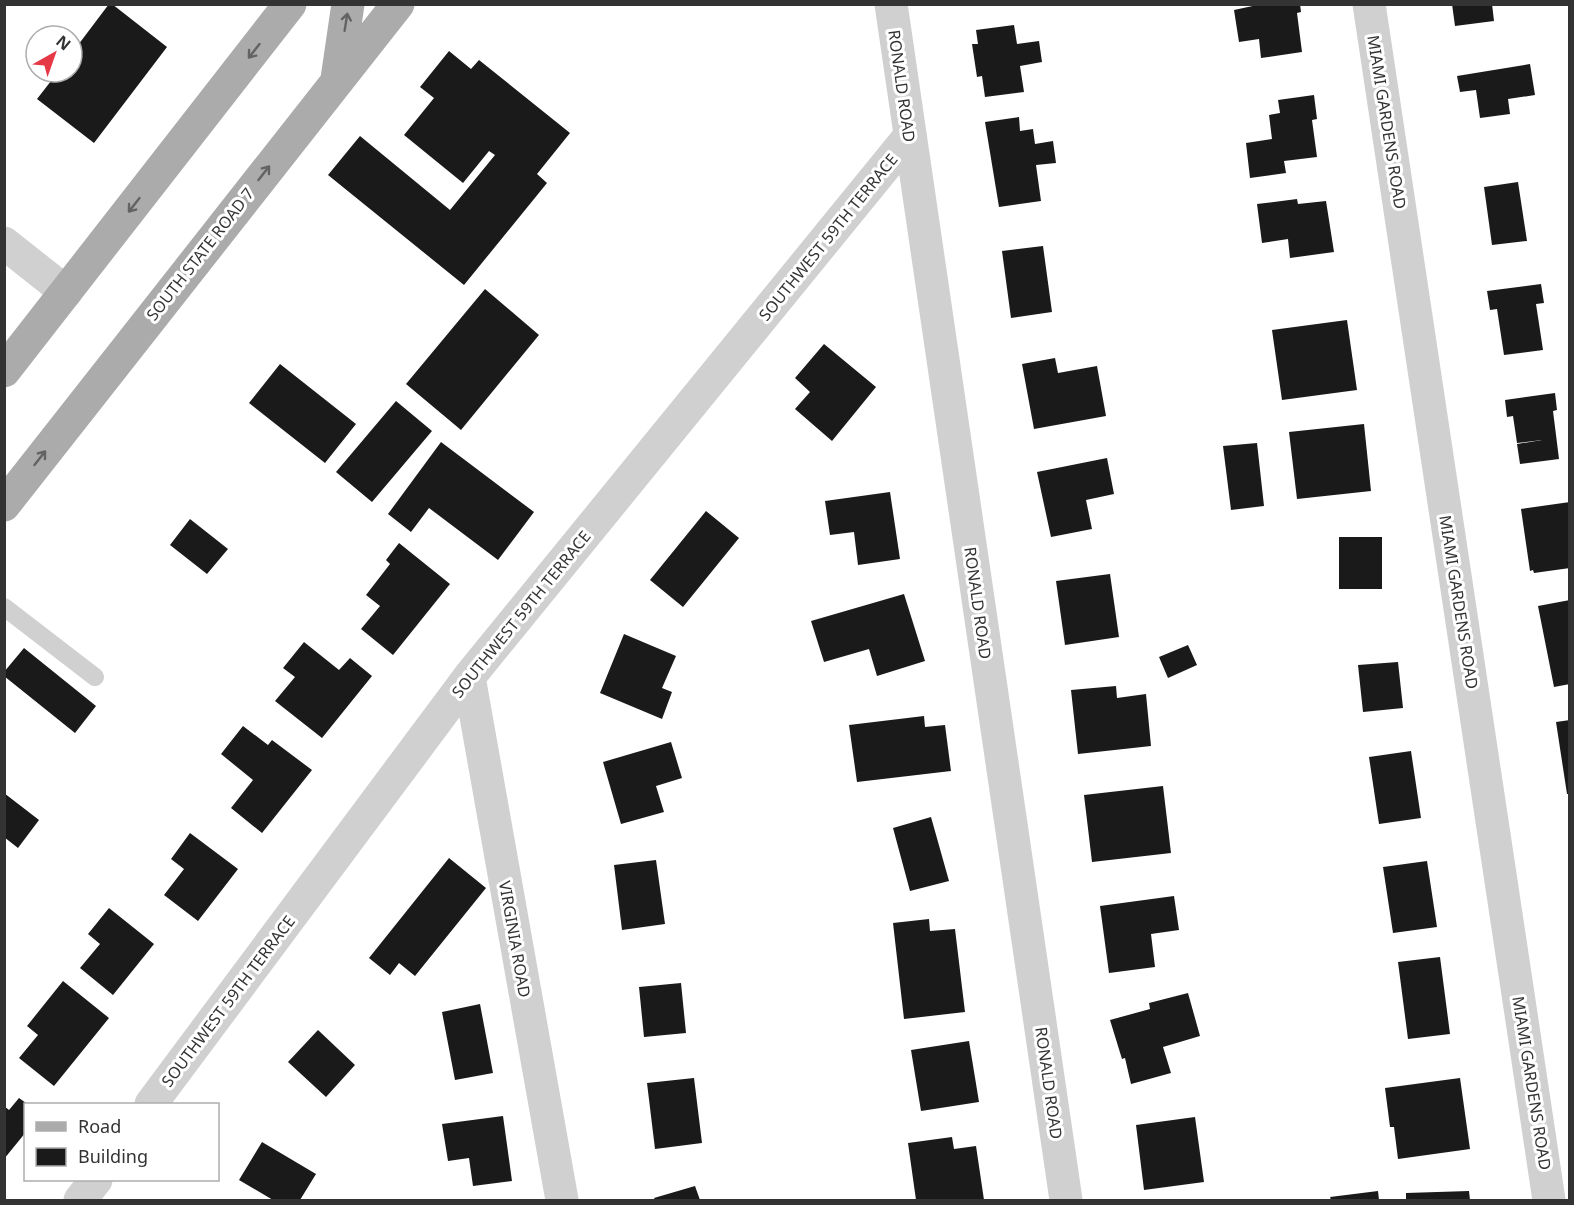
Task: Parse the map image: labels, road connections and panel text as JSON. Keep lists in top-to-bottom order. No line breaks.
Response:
{"streets":{"main road":["SOUTH STATE ROAD 7"],"street":["RONALD ROAD","MIAMI GARDENS ROAD","SOUTHWEST 59TH TERRACE","VIRGINIA ROAD"]},"crossings":[["RONALD ROAD","SOUTHWEST 59TH TERRACE"],["SOUTHWEST 59TH TERRACE","VIRGINIA ROAD"]],"legend":["Road","Building"],"north":"top right"}
